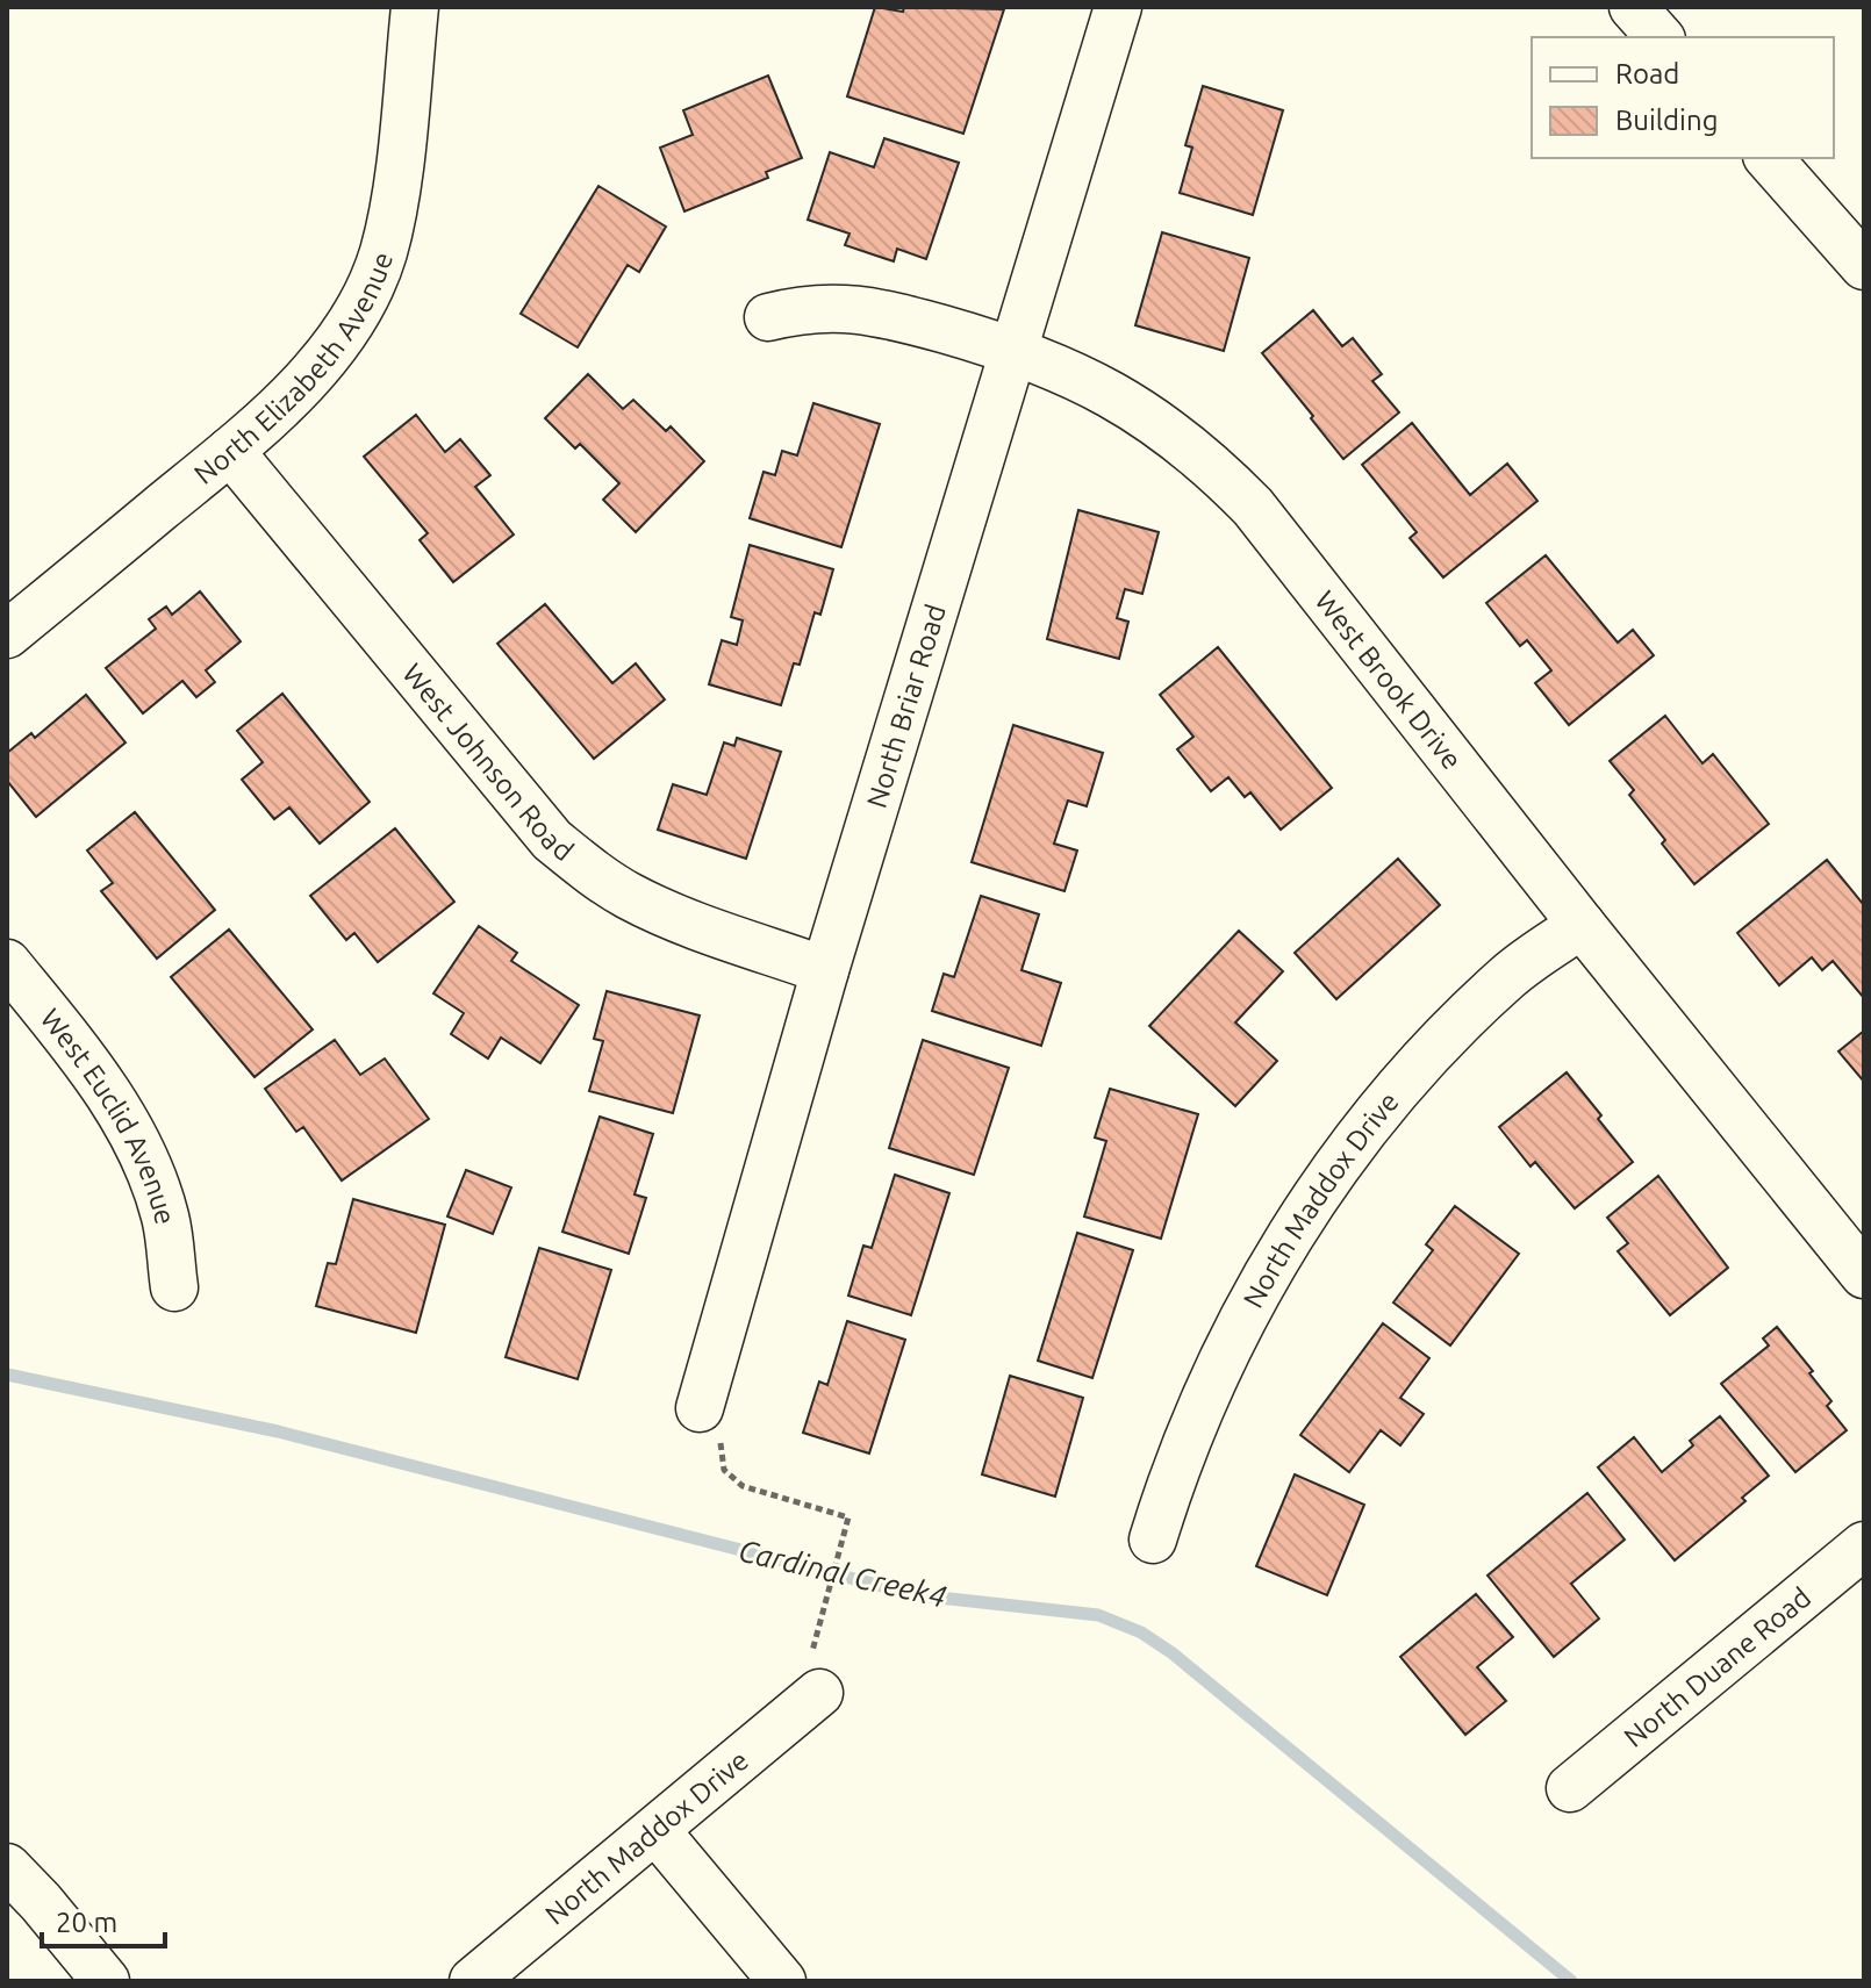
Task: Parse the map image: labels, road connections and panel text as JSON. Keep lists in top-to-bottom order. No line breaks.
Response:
{"streets":{"street":["North Elizabeth Avenue","West Brook Drive","North Briar Road","West Johnson Road","West Euclid Avenue","North Maddox Drive","North Duane Road"]},"crossings":[["North Elizabeth Avenue","West Johnson Road"],["West Brook Drive","North Briar Road"],["West Brook Drive","North Maddox Drive"],["North Briar Road","West Johnson Road"]],"water":["Cardinal Creek4"],"legend":["Road","Building"],"scale_bar":"20 m"}
